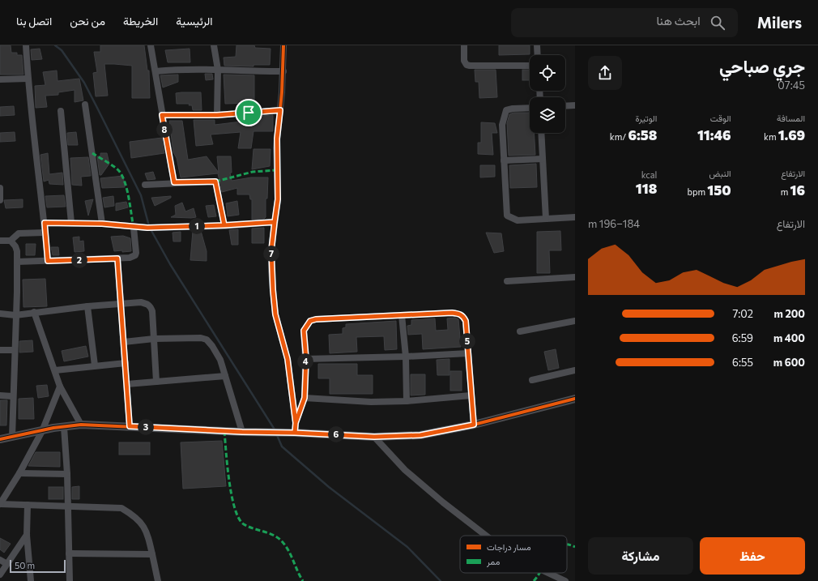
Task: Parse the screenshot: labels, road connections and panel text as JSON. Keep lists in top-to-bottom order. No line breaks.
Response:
{"legend":["مسار دراجات","ممر"],"scale_bar":"50 m","page":{"header":"Milers","search":"ابحث هنا","nav":["الرئيسية","الخريطة","من نحن","اتصل بنا"],"heading":["جري صباحي","07:45"],"stats":[["المسافة","1.69 km"],["الوقت","11:46"],["الوتيرة","6:58 /km"],["الارتفاع","16 m"],["النبض","150 bpm"],["kcal","118"]],"pins":["8","1","7","2","5","4","3","6"],"chart":["الارتفاع","184–196 m"],"list":[{"name":"200 m","note":"7:02"},{"name":"400 m","note":"6:59"},{"name":"600 m","note":"6:55"}],"buttons":["حفظ","مشاركة"],"scale":"50 m"}}
